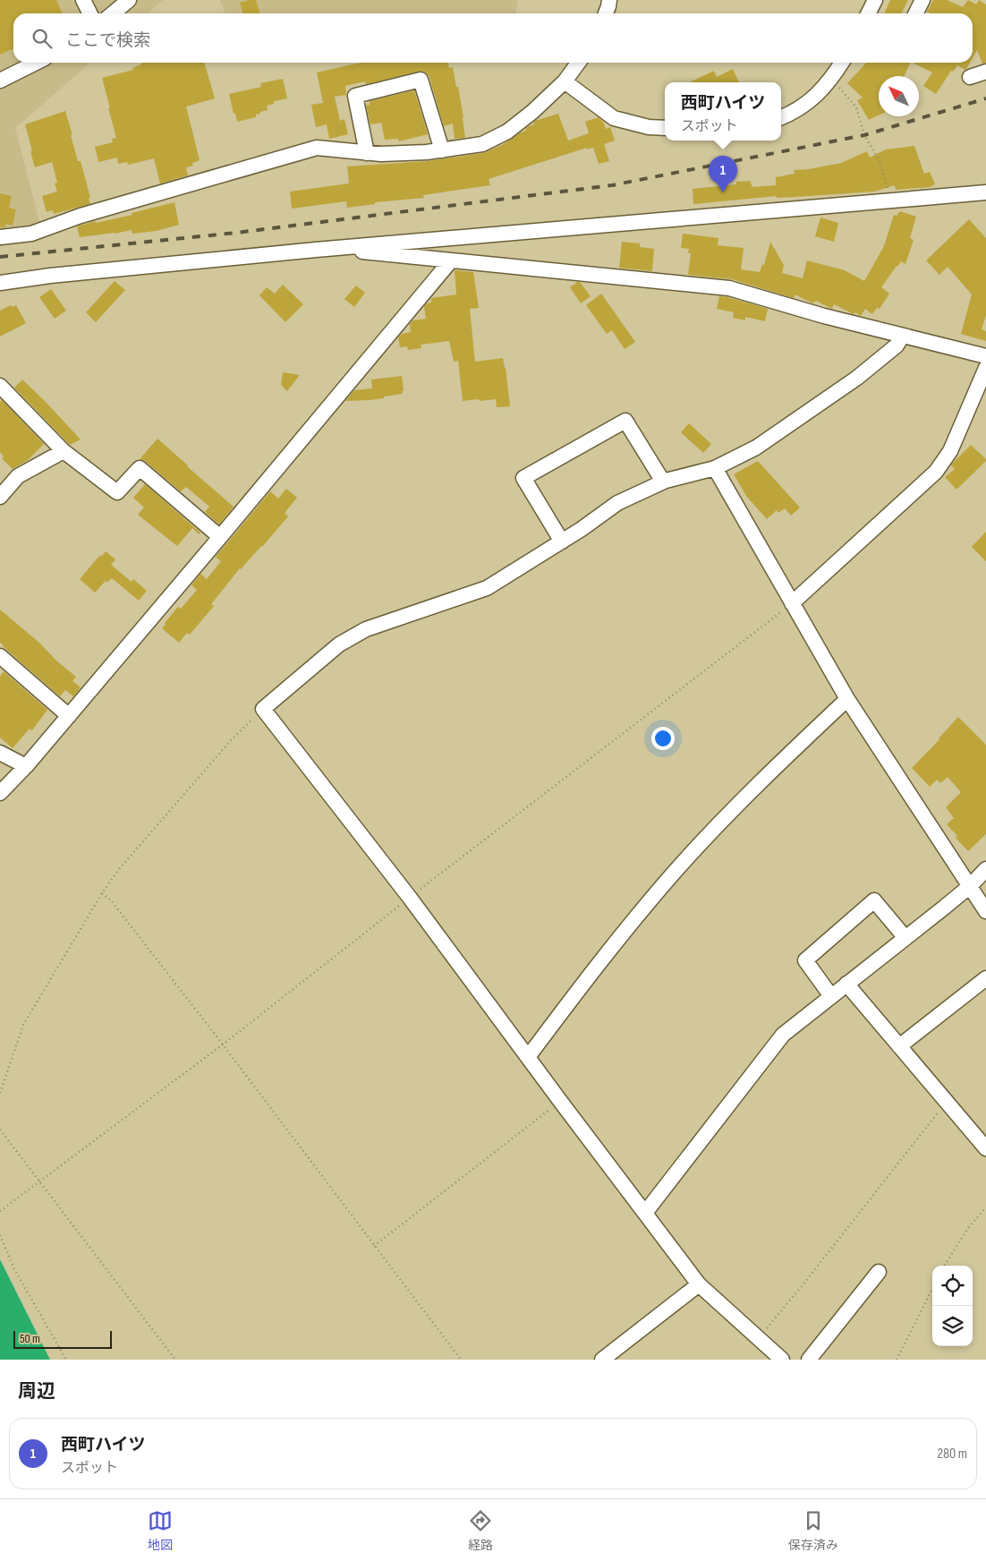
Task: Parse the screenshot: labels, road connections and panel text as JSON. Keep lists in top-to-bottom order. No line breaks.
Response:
{"scale_bar":"50 m","north":"top left","page":{"search":"ここで検索","popup":["西町ハイツ","スポット"],"pins":"1","scale":"50 m","heading":"周辺","list":[{"mark":"1","name":"西町ハイツ","note":"スポット","value":"280 m"}],"nav":["地図","経路","保存済み"]}}
